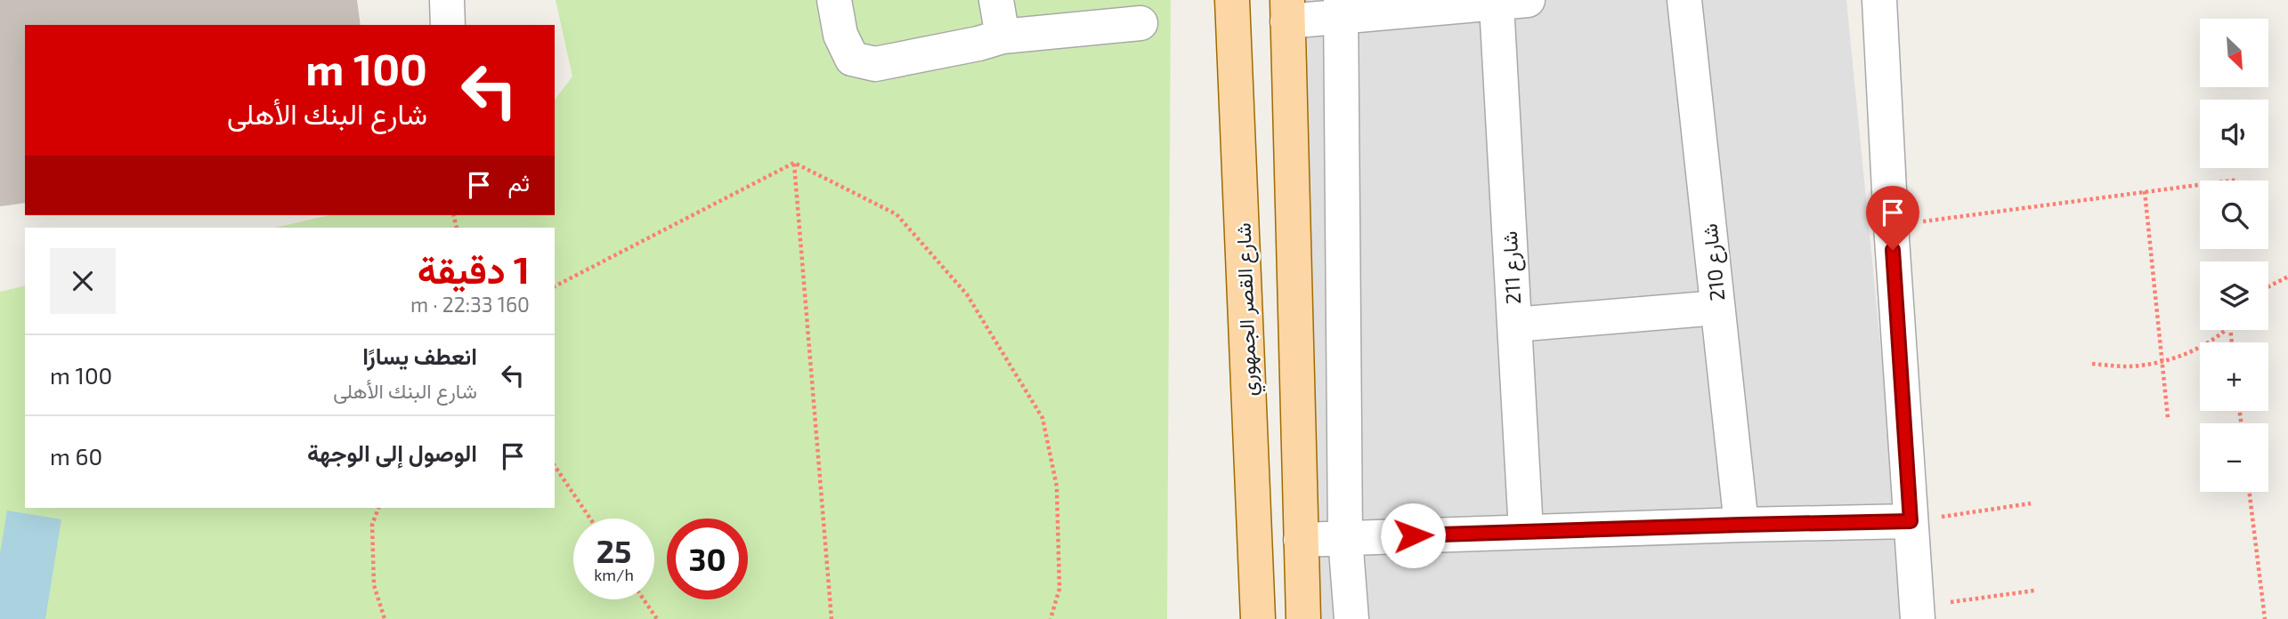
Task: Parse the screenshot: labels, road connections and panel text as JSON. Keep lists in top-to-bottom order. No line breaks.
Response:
{"streets":{"main road":["شارع القصر الجمهوري"],"street":["شارع 210","شارع 211"]},"north":"bottom right","page":{"map_buttons":["+","−"],"turn":["100 m","شارع البنك الأهلى"],"then":"ثم","heading":["1 دقيقة","160 m · 22:33"],"list":[{"name":"انعطف يسارًا","note":"شارع البنك الأهلى","value":"100 m"},{"name":"الوصول إلى الوجهة","value":"60 m"}],"speed":"25 km/h","limit":"30"}}
